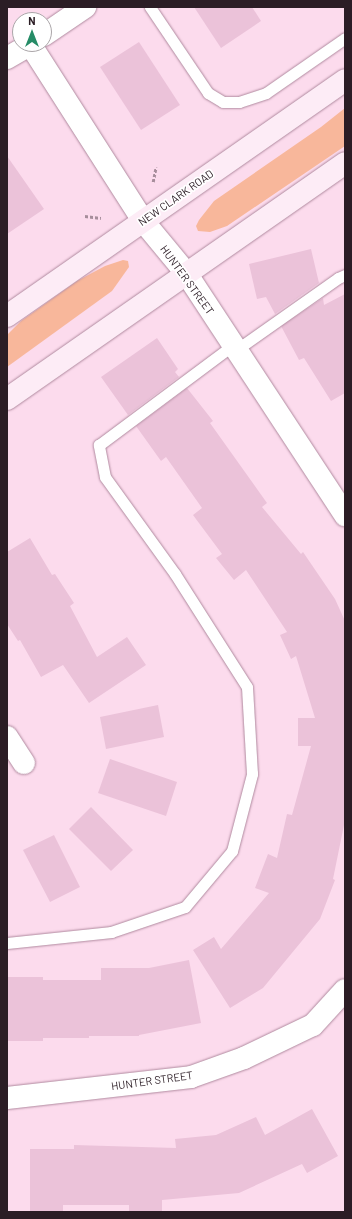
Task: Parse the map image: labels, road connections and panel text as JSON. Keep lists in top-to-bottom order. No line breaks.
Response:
{"streets":{"main road":["NEW CLARK ROAD"],"street":["HUNTER STREET"]},"crossings":[["NEW CLARK ROAD","HUNTER STREET"]],"north":"top"}
